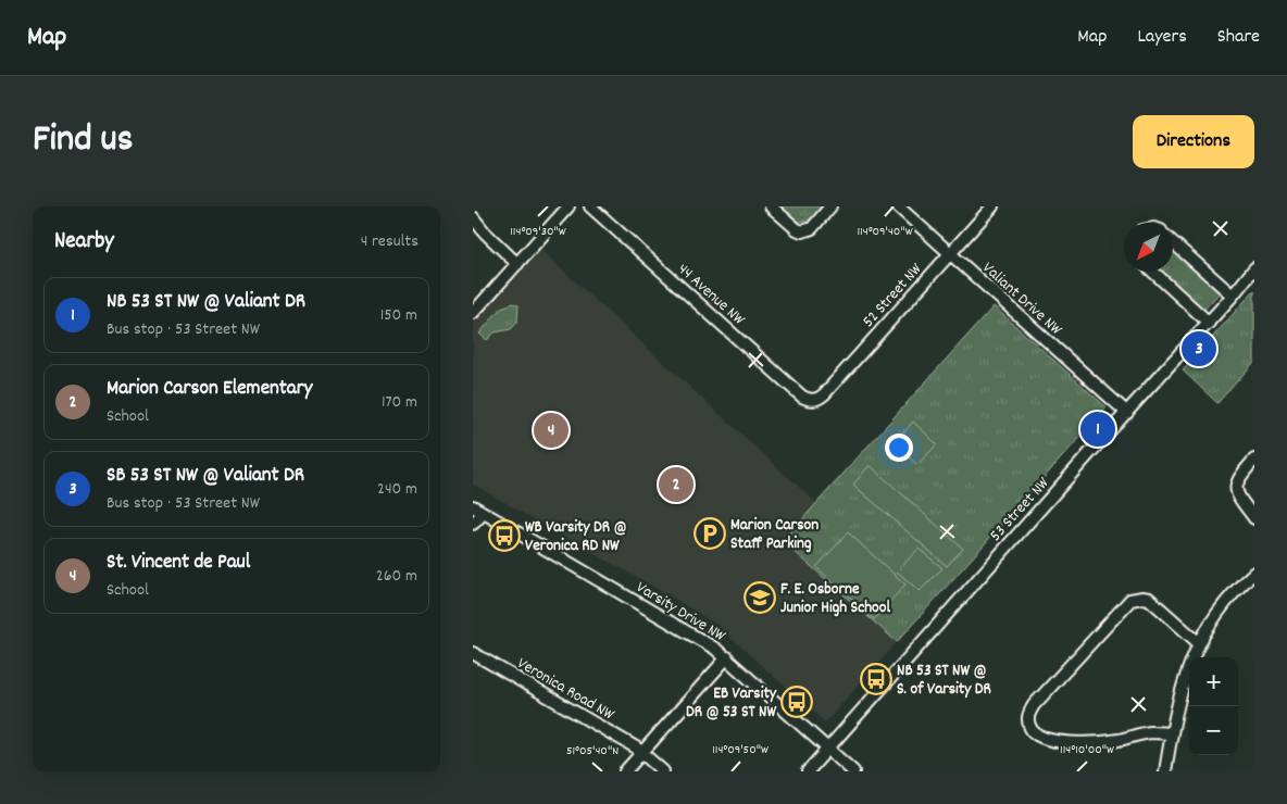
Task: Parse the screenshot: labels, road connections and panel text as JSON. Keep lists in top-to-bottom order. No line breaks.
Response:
{"streets":{"street":["44 Avenue NW","52 Street NW","Valiant Drive NW","53 Street NW","Varsity Drive NW","Veronica Road NW"]},"crossings":[["44 Avenue NW","52 Street NW"],["52 Street NW","Valiant Drive NW"],["Valiant Drive NW","53 Street NW"],["53 Street NW","Varsity Drive NW"]],"places":{"parking":["Marion Carson Staff Parking"],"bus stop":["WB Varsity DR @ Veronica RD NW","NB 53 ST NW @ S. of Varsity DR","EB Varsity DR @ 53 ST NW"],"school or university":["F. E. Osborne Junior High School"]},"north":"bottom left","page":{"header":"Map","nav":["Map","Layers","Share"],"title":"Find us","buttons":"Directions","heading":["Nearby","4 results"],"list":[{"mark":"1","name":"NB 53 ST NW @ Valiant DR","note":"Bus stop · 53 Street NW","value":"150 m"},{"mark":"2","name":"Marion Carson Elementary","note":"School","value":"170 m"},{"mark":"3","name":"SB 53 ST NW @ Valiant DR","note":"Bus stop · 53 Street NW","value":"240 m"},{"mark":"4","name":"St. Vincent de Paul","note":"School","value":"260 m"}],"pins":["3","1","4","2"],"map_buttons":["+","−"]},"coordinates":["114°09'30\"W","114°09'40\"W","114°09'50\"W","114°10'00\"W","51°05'40\"N"]}
